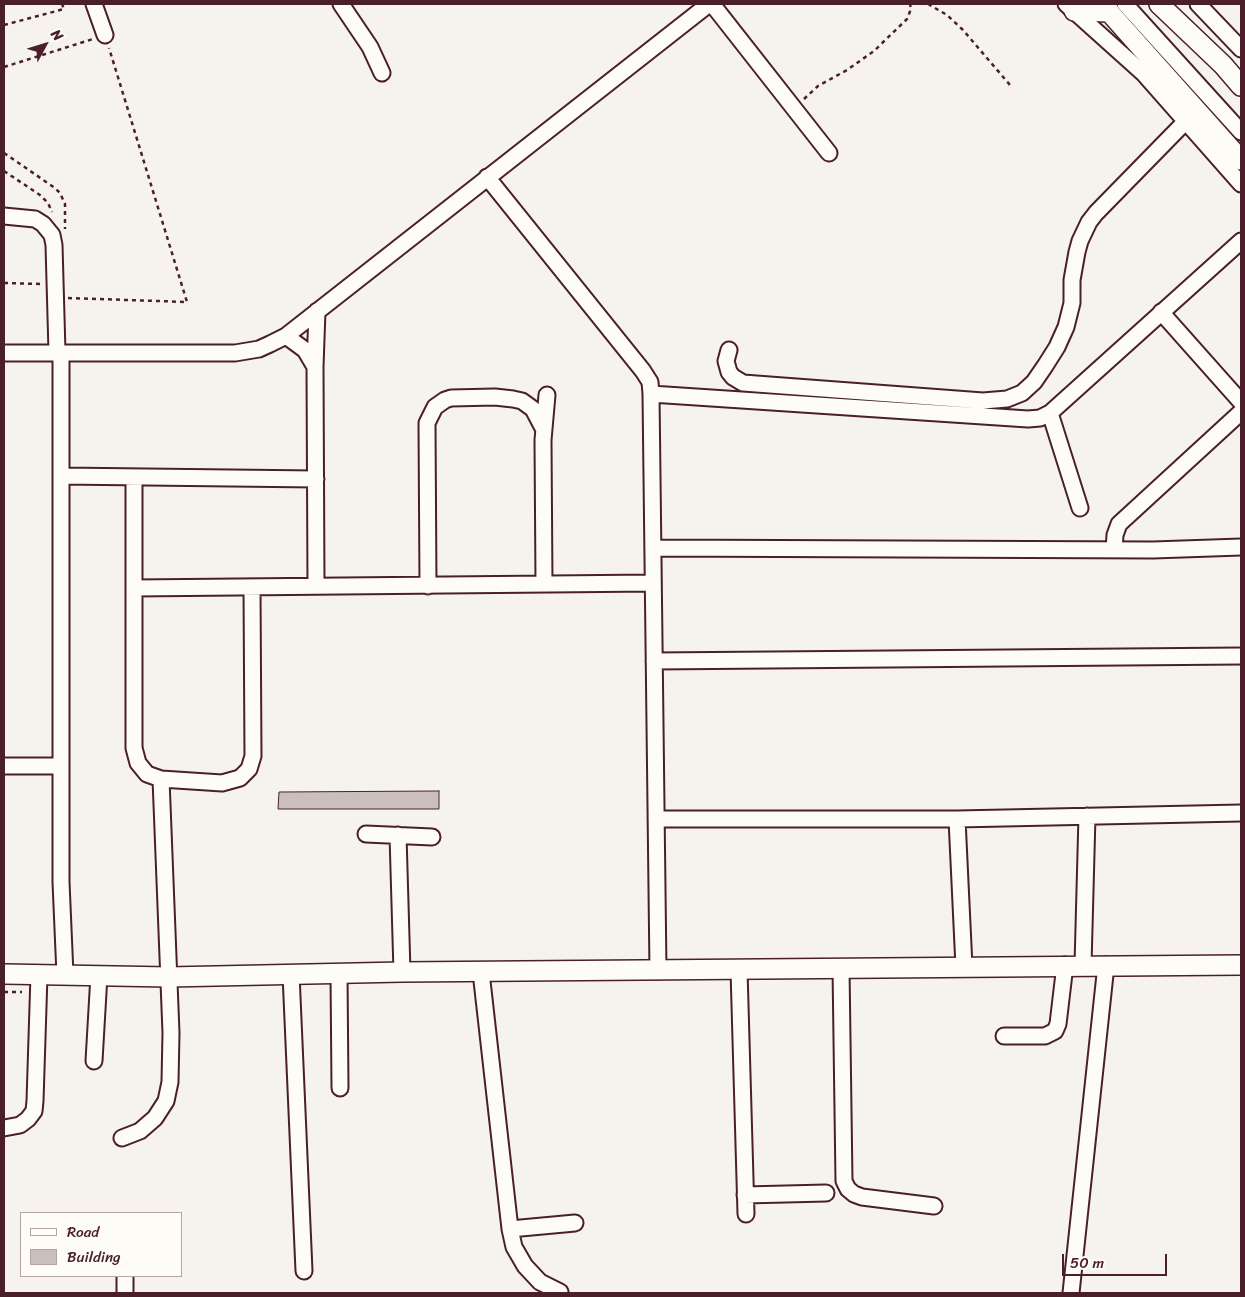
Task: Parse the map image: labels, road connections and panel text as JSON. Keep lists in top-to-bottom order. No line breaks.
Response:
{"legend":["Road","Building"],"scale_bar":"50 m","north":"top right"}
